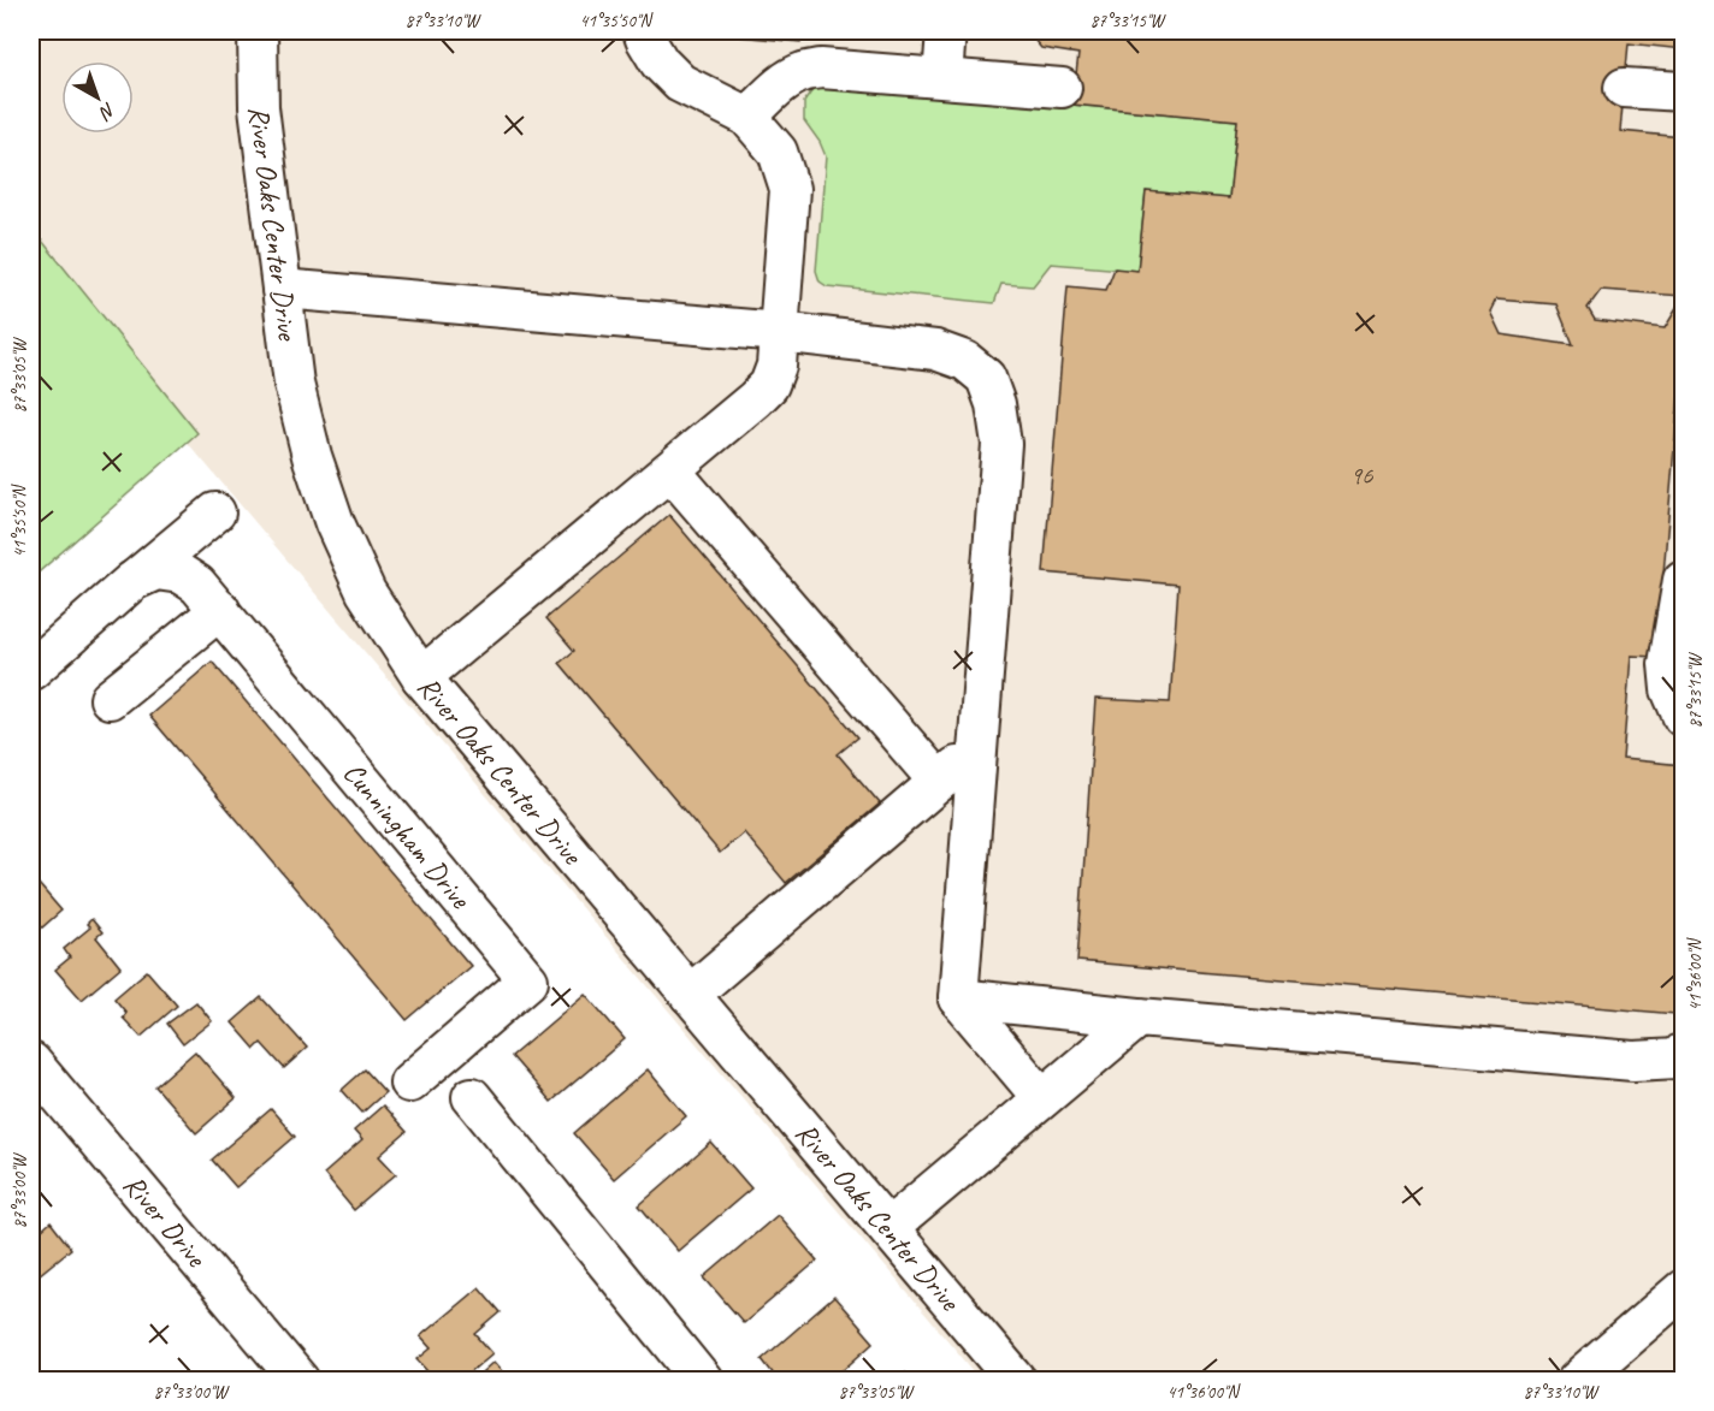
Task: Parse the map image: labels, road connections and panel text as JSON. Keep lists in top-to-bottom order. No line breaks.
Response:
{"streets":{"street":["River Oaks Center Drive","Cunningham Drive","River Drive"]},"house_numbers":["96"],"north":"bottom right","coordinates":["87°33'10\"W","41°35'50\"N","87°33'15\"W","87°33'05\"W","41°36'00\"N","87°33'00\"W"]}
